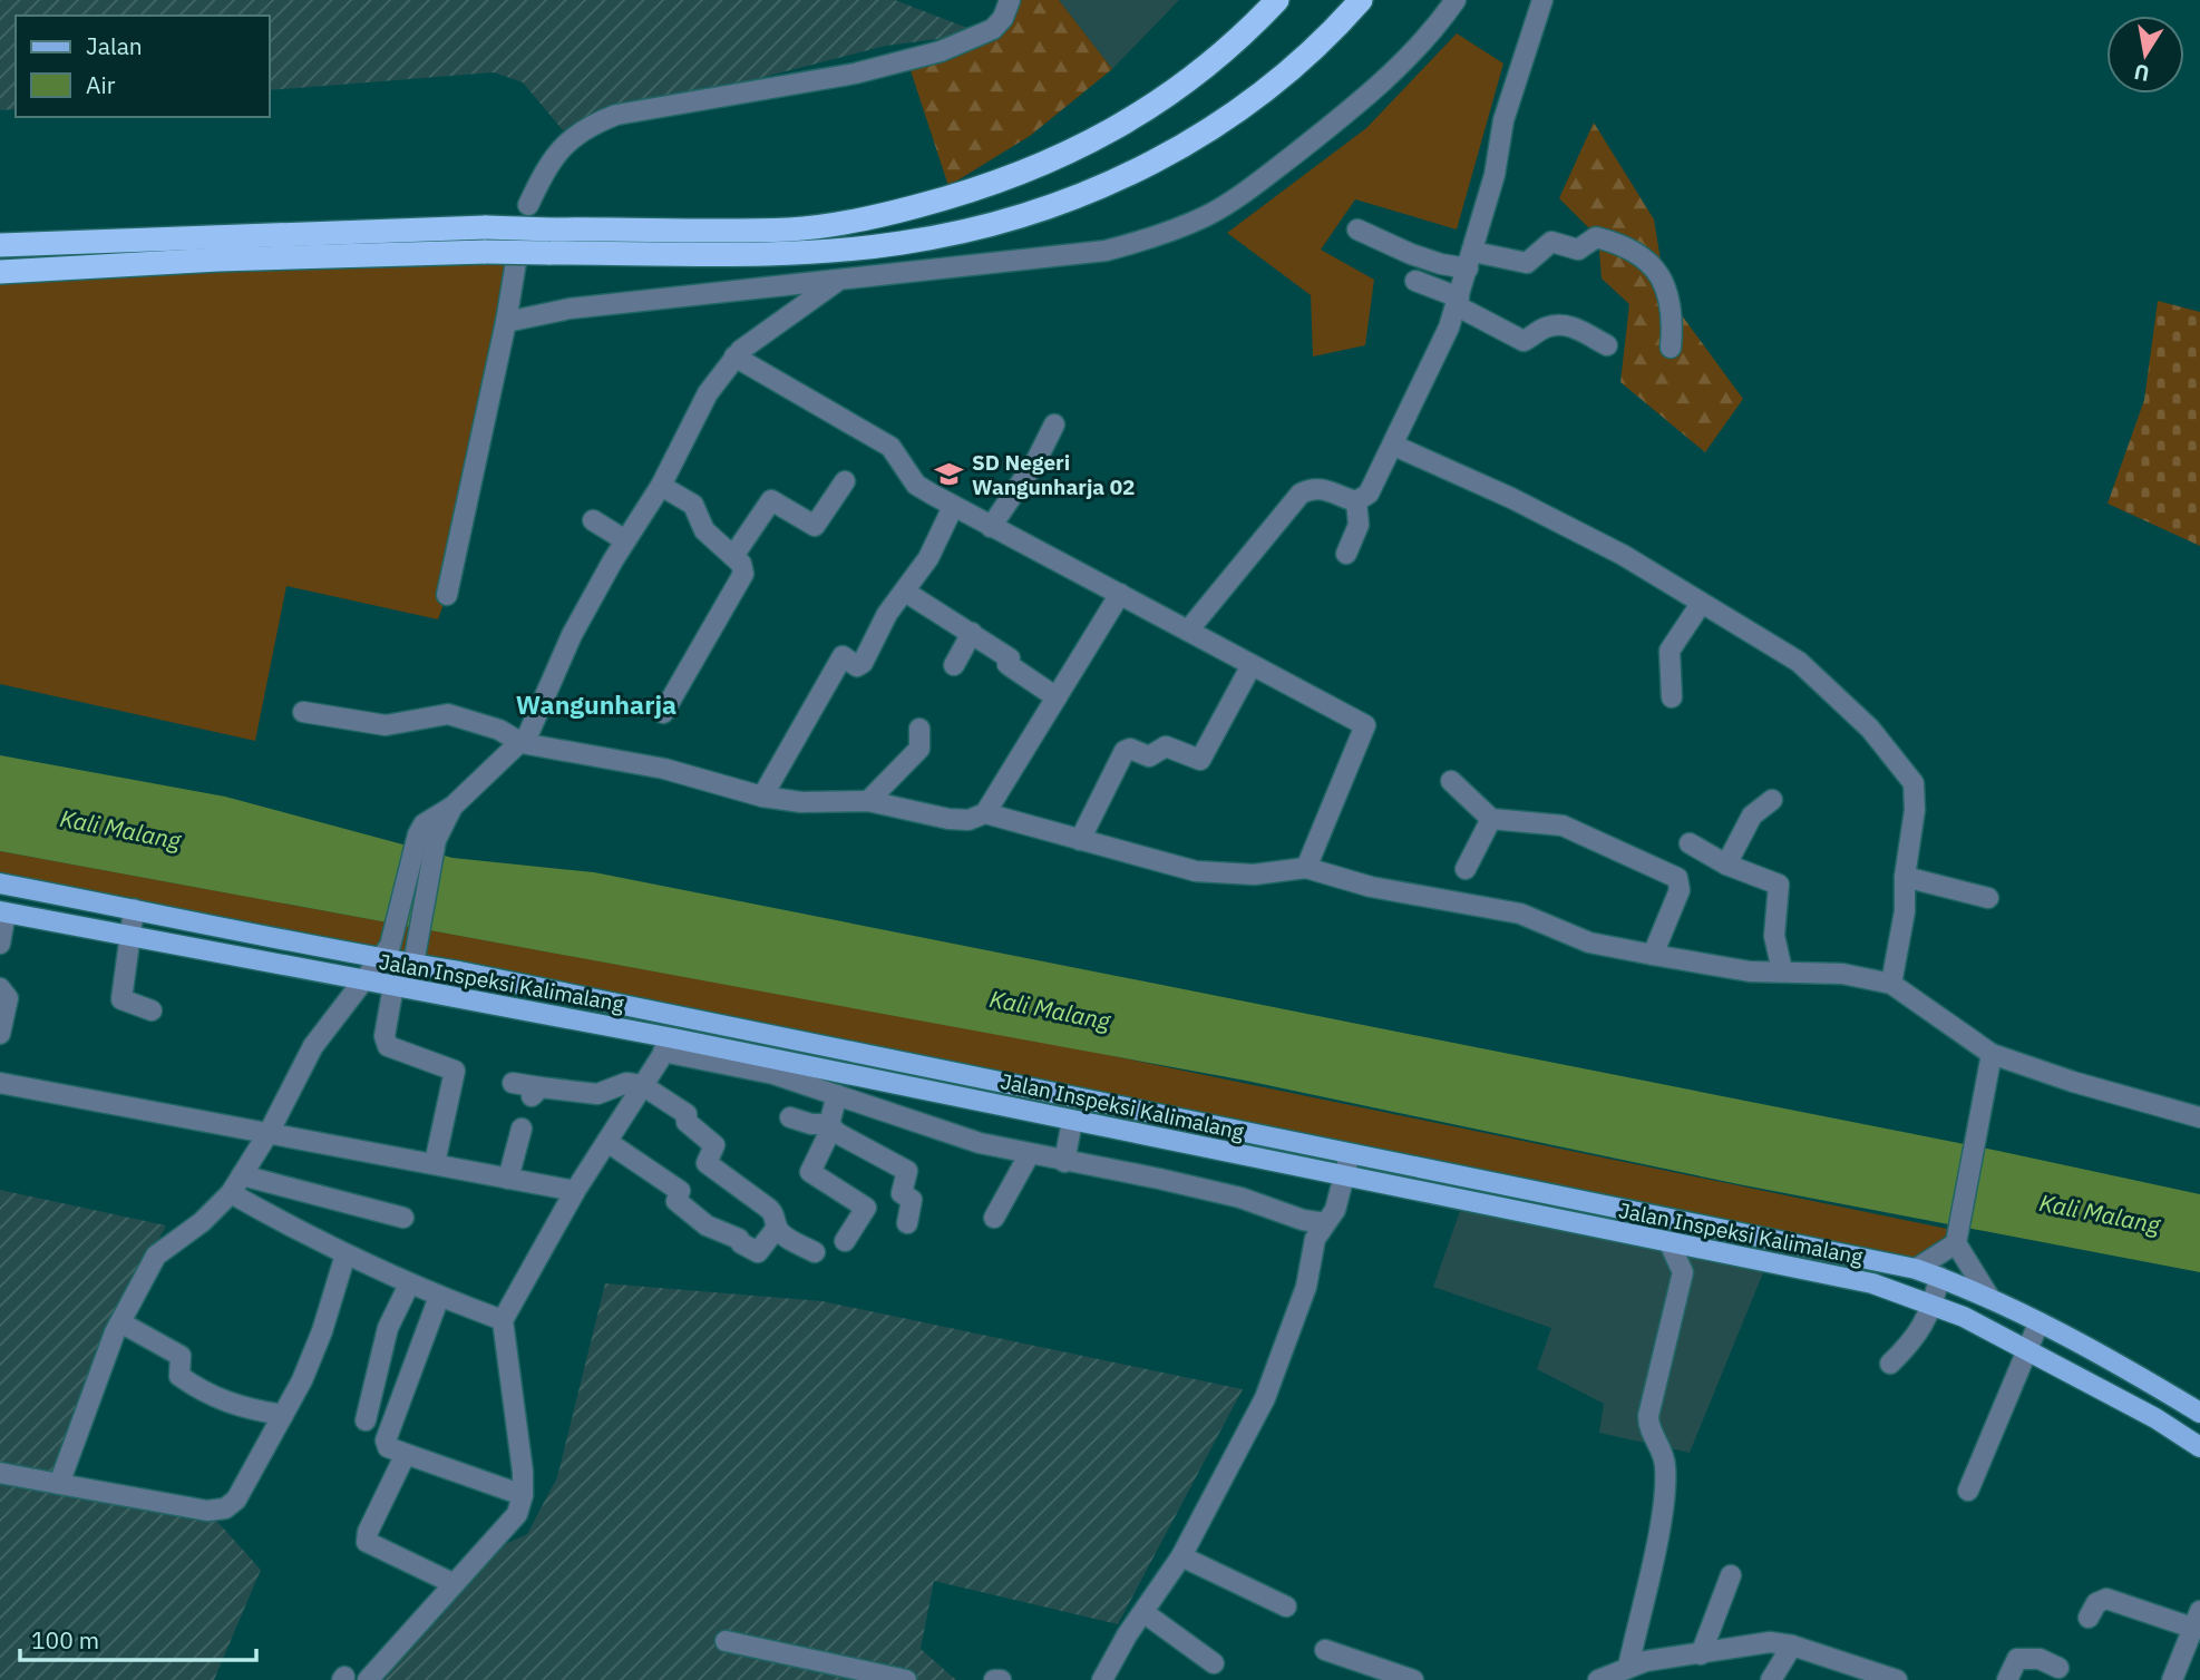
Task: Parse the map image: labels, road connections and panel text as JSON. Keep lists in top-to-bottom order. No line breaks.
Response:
{"streets":{"main road":["Jalan Inspeksi Kalimalang"]},"districts":["Wangunharja"],"water":["Kali Malang"],"places":{"school or university":["SD Negeri Wangunharja 02"]},"legend":["Jalan","Air"],"scale_bar":"100 m","north":"bottom"}
